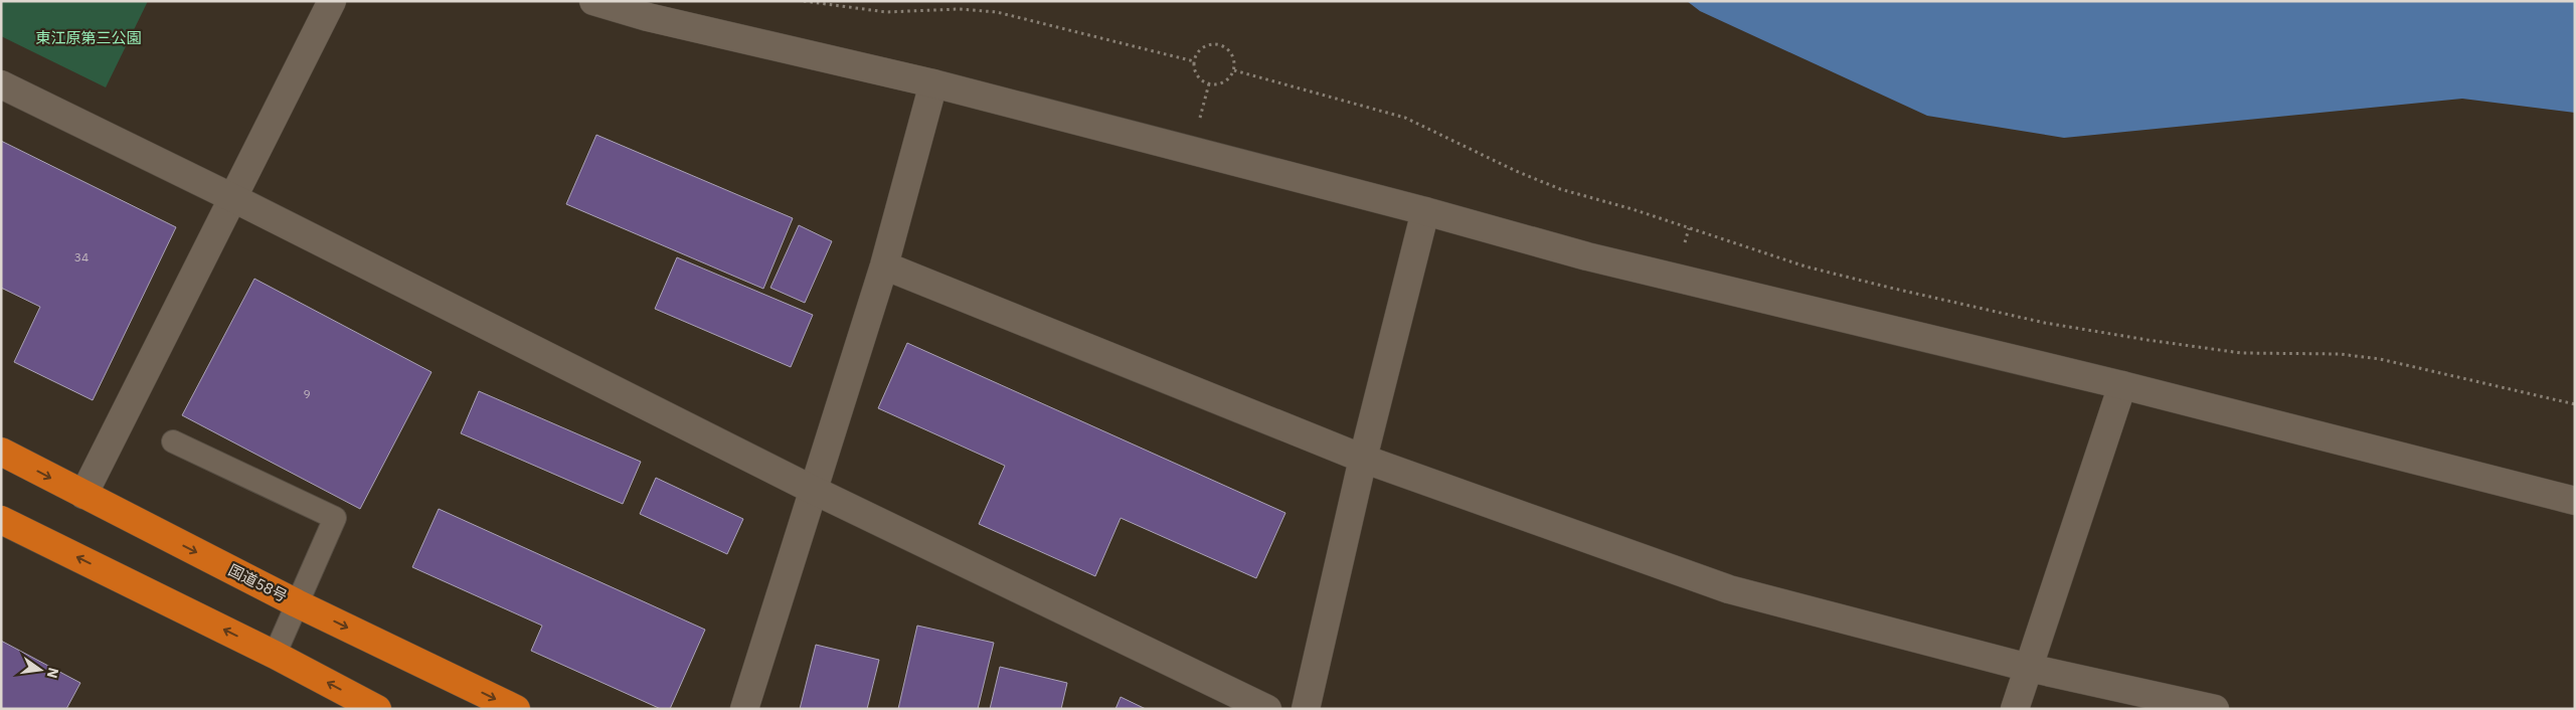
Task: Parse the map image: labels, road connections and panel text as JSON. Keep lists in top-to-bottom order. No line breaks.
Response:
{"streets":{"highway":["国道58号"]},"parks":["東江原第三公園"],"house_numbers":["34","9"],"north":"right"}
